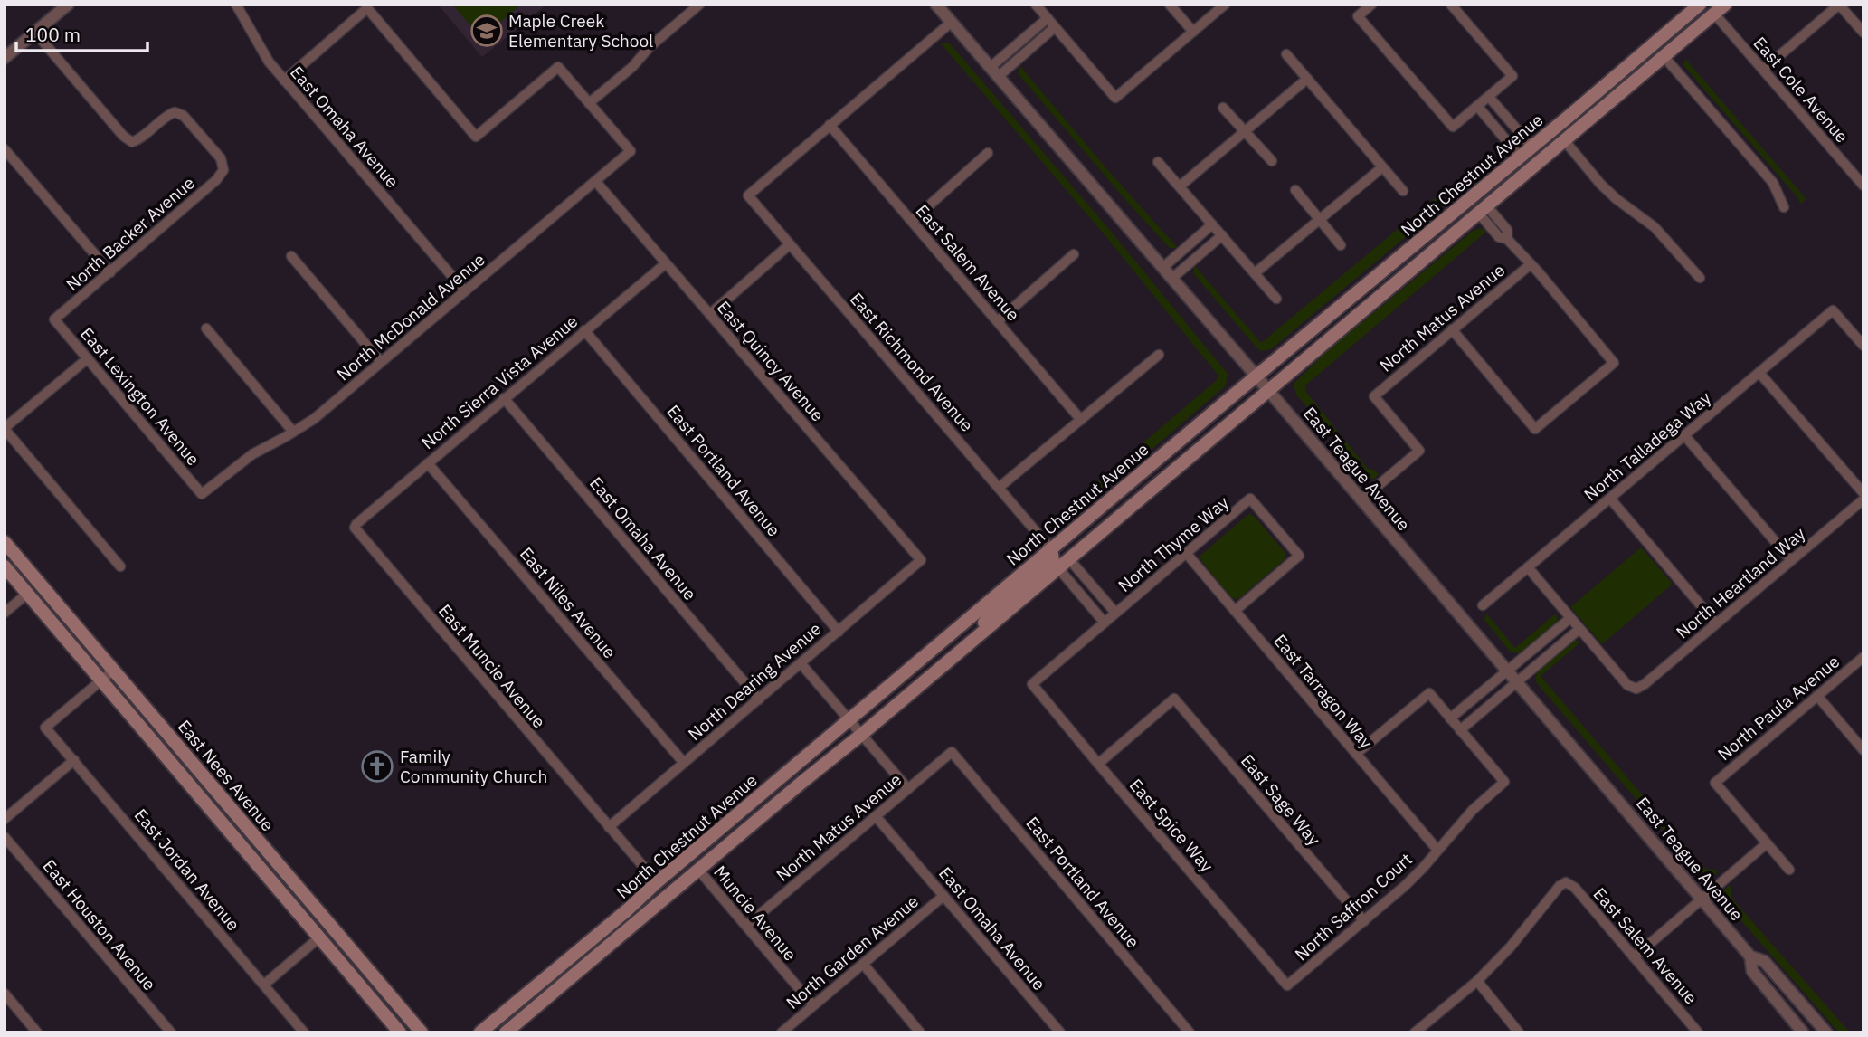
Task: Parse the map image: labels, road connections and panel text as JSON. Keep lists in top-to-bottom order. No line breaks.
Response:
{"streets":{"main road":["North Chestnut Avenue","East Nees Avenue"],"street":["East Cole Avenue","East Omaha Avenue","North Backer Avenue","East Salem Avenue","North McDonald Avenue","North Matus Avenue","East Quincy Avenue","East Richmond Avenue","North Sierra Vista Avenue","East Lexington Avenue","North Talladega Way","East Teague Avenue","East Portland Avenue","North Thyme Way","North Heartland Way","East Niles Avenue","East Muncie Avenue","North Dearing Avenue","East Tarragon Way","North Paula Avenue","East Sage Way","East Spice Way","East Jordan Avenue","North Saffron Court","Muncie Avenue","East Houston Avenue","North Garden Avenue"]},"crossings":[["East Cole Avenue","North Chestnut Avenue"],["East Omaha Avenue","North McDonald Avenue"],["East Omaha Avenue","North Matus Avenue"],["East Omaha Avenue","North Sierra Vista Avenue"],["East Omaha Avenue","North Dearing Avenue"],["East Omaha Avenue","North Garden Avenue"],["North Chestnut Avenue","East Richmond Avenue"],["North Chestnut Avenue","East Teague Avenue"],["North Chestnut Avenue","North Thyme Way"],["North Chestnut Avenue","East Muncie Avenue"],["North Chestnut Avenue","Muncie Avenue"],["North Backer Avenue","East Lexington Avenue"],["East Salem Avenue","East Richmond Avenue"],["North McDonald Avenue","East Quincy Avenue"],["North McDonald Avenue","East Lexington Avenue"],["North Matus Avenue","East Teague Avenue"],["North Matus Avenue","East Portland Avenue"],["North Matus Avenue","Muncie Avenue"],["East Quincy Avenue","North Sierra Vista Avenue"],["East Quincy Avenue","North Dearing Avenue"],["North Sierra Vista Avenue","East Portland Avenue"],["North Sierra Vista Avenue","East Niles Avenue"],["North Sierra Vista Avenue","East Muncie Avenue"],["East Portland Avenue","North Dearing Avenue"],["North Thyme Way","East Tarragon Way"],["North Thyme Way","East Spice Way"],["East Niles Avenue","North Dearing Avenue"],["East Muncie Avenue","North Dearing Avenue"],["East Tarragon Way","North Saffron Court"],["East Nees Avenue","East Jordan Avenue"],["East Sage Way","East Spice Way"],["East Sage Way","North Saffron Court"],["East Spice Way","North Saffron Court"],["Muncie Avenue","North Garden Avenue"]],"places":{"school or university":["Maple Creek Elementary School"],"church":["Family Community Church"]},"scale_bar":"100 m"}
